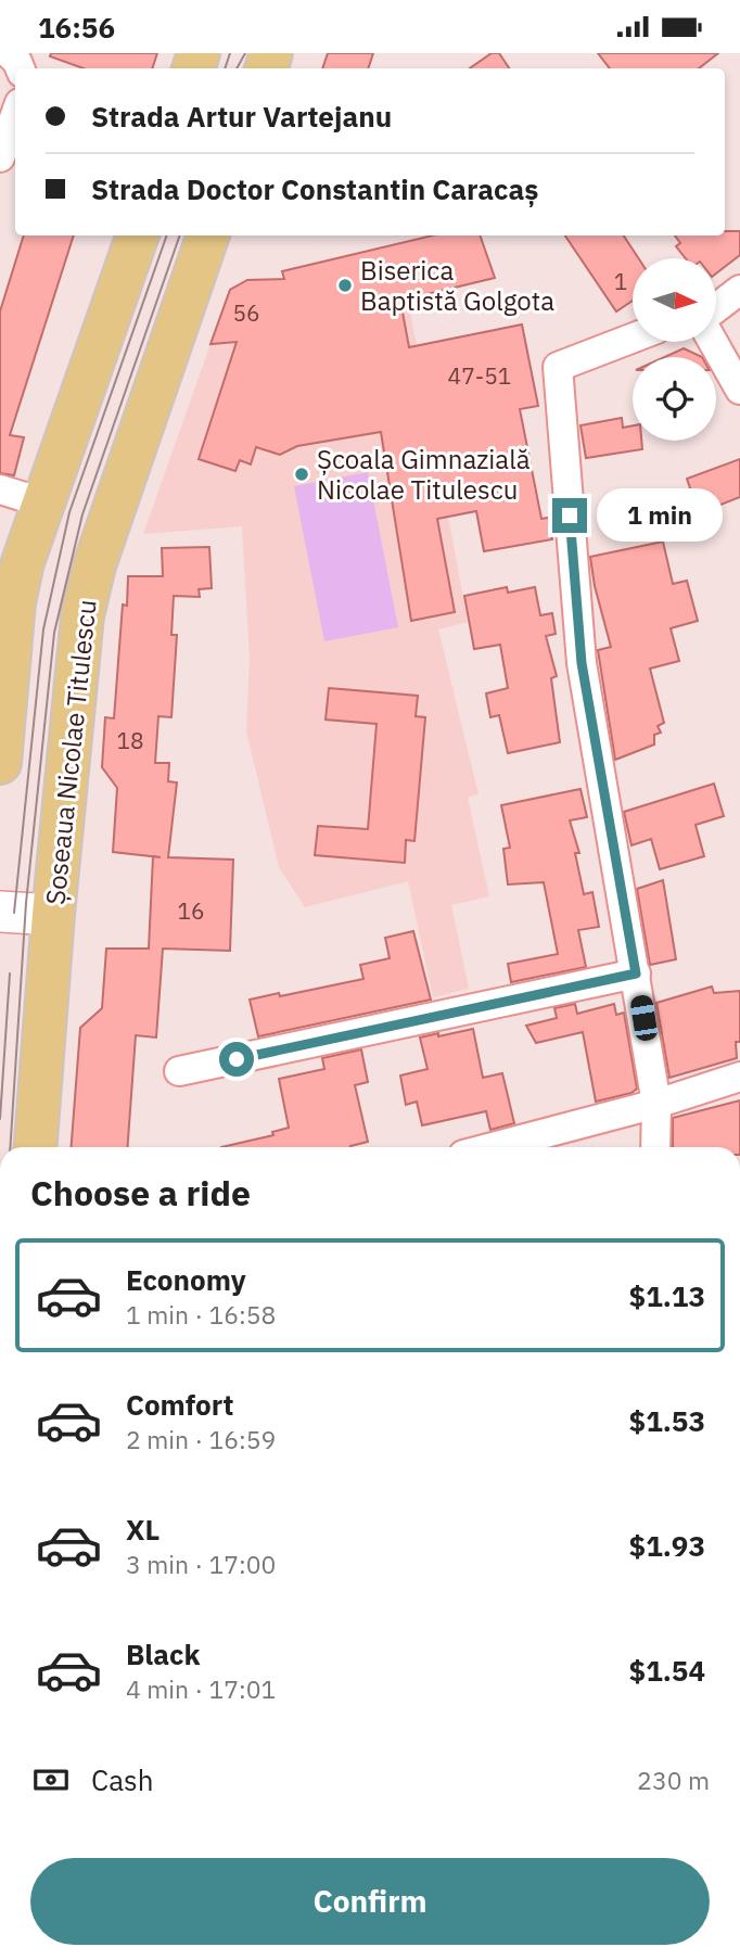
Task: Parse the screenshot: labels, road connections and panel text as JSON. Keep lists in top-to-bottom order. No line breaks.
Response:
{"streets":{"main road":["Șoseaua Nicolae Titulescu"]},"places":["Biserica Baptistă Golgota","Școala Gimnazială Nicolae Titulescu"],"house_numbers":["1","56","47-51","18","16"],"north":"right","page":{"status":"16:56","banner":["Strada Artur Vartejanu","Strada Doctor Constantin Caracaș"],"bubble":"1 min","heading":"Choose a ride","list":[{"name":"Economy","note":"1 min · 16:58","value":"$1.13"},{"name":"Comfort","note":"2 min · 16:59","value":"$1.53"},{"name":"XL","note":"3 min · 17:00","value":"$1.93"},{"name":"Black","note":"4 min · 17:01","value":"$1.54"}],"pay":["Cash","230 m"],"buttons":"Confirm"}}
